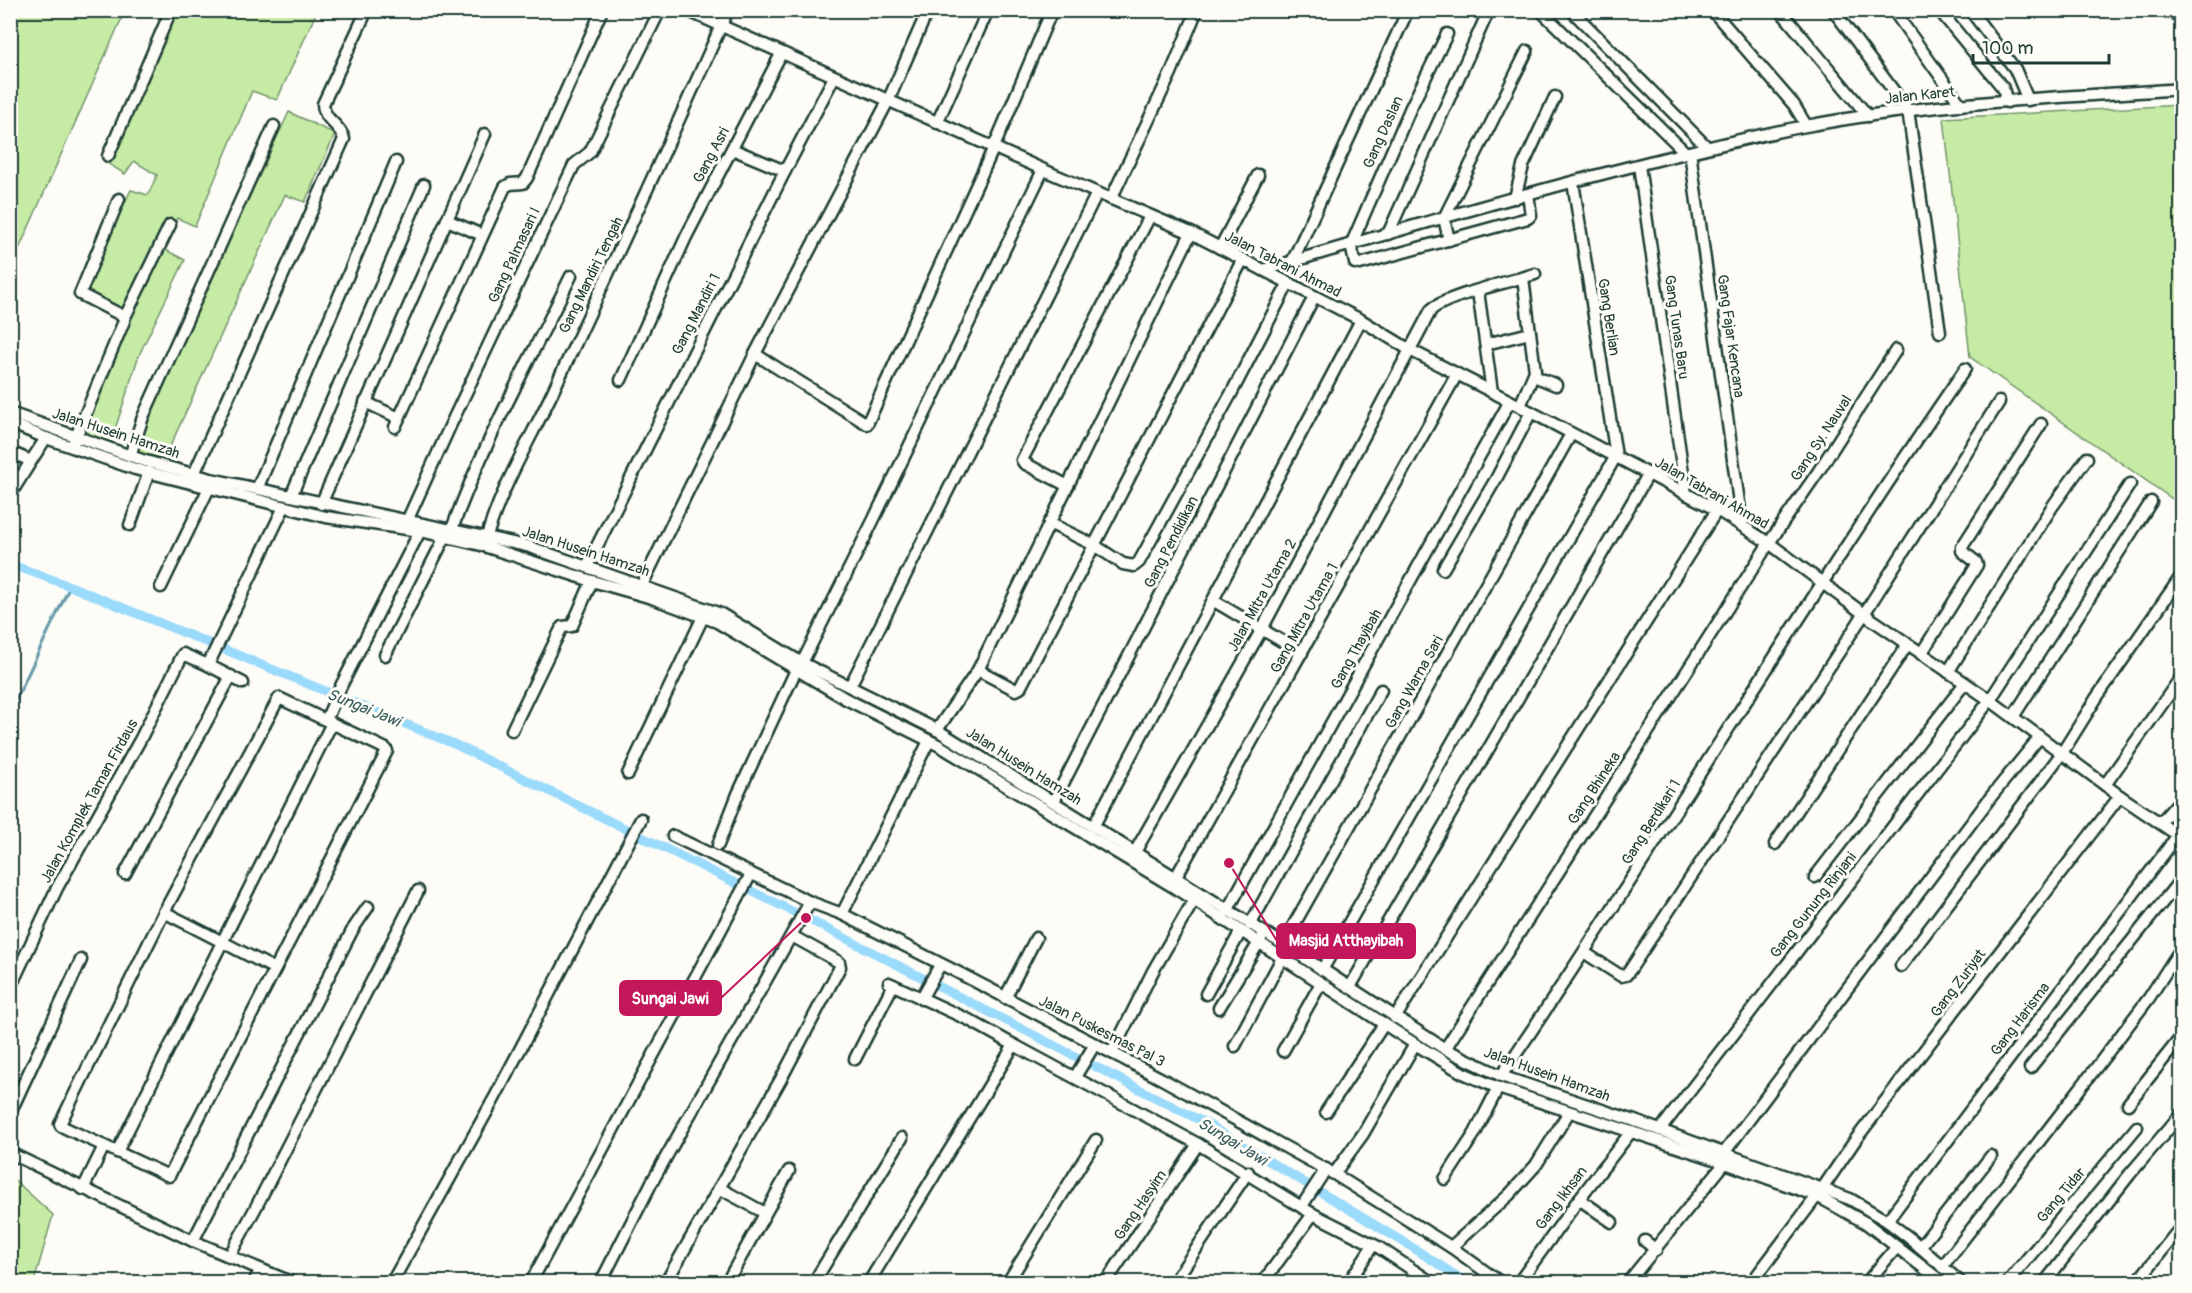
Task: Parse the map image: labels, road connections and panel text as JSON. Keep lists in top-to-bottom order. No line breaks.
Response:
{"streets":{"street":["Jalan Karet","Gang Daslan","Gang Asri","Gang Palmasari I","Jalan Tabrani Ahmad","Gang Mandiri Tengah","Gang Mandiri 1","Gang Berlian","Gang Tunas Baru","Gang Fajar Kencana","Jalan Husein Hamzah","Gang Sy. Nauval","Gang Pendidikan","Jalan Mitra Utama 2","Gang Mitra Utama 1","Gang Thayibah","Gang Warna Sari","Gang Bhineka","Jalan Komplek Taman Firdaus","Gang Berdikari 1","Gang Gunung Rinjani","Gang Zuriyat","Gang Harisma","Jalan Puskesmas Pal 3","Gang Tidar","Gang Ikhsan","Gang Hasyim"]},"crossings":[["Jalan Karet","Gang Daslan"],["Jalan Karet","Jalan Tabrani Ahmad"],["Jalan Karet","Gang Berlian"],["Jalan Karet","Gang Tunas Baru"],["Jalan Karet","Gang Fajar Kencana"],["Gang Asri","Jalan Tabrani Ahmad"],["Gang Palmasari I","Jalan Husein Hamzah"],["Jalan Tabrani Ahmad","Gang Mandiri Tengah"],["Jalan Tabrani Ahmad","Gang Mandiri 1"],["Jalan Tabrani Ahmad","Gang Berlian"],["Jalan Tabrani Ahmad","Gang Tunas Baru"],["Jalan Tabrani Ahmad","Gang Fajar Kencana"],["Jalan Tabrani Ahmad","Gang Sy. Nauval"],["Jalan Tabrani Ahmad","Gang Pendidikan"],["Jalan Tabrani Ahmad","Jalan Mitra Utama 2"],["Jalan Tabrani Ahmad","Gang Mitra Utama 1"],["Jalan Tabrani Ahmad","Gang Thayibah"],["Jalan Tabrani Ahmad","Gang Warna Sari"],["Jalan Tabrani Ahmad","Gang Bhineka"],["Jalan Tabrani Ahmad","Gang Berdikari 1"],["Jalan Tabrani Ahmad","Gang Gunung Rinjani"],["Jalan Tabrani Ahmad","Gang Zuriyat"],["Jalan Tabrani Ahmad","Gang Harisma"],["Gang Mandiri Tengah","Jalan Husein Hamzah"],["Gang Mandiri 1","Jalan Husein Hamzah"],["Jalan Husein Hamzah","Gang Pendidikan"],["Jalan Husein Hamzah","Jalan Mitra Utama 2"],["Jalan Husein Hamzah","Gang Mitra Utama 1"],["Jalan Husein Hamzah","Gang Thayibah"],["Jalan Husein Hamzah","Gang Warna Sari"],["Jalan Husein Hamzah","Gang Bhineka"],["Jalan Husein Hamzah","Gang Berdikari 1"],["Jalan Husein Hamzah","Gang Gunung Rinjani"],["Jalan Husein Hamzah","Gang Zuriyat"],["Jalan Husein Hamzah","Gang Harisma"],["Jalan Husein Hamzah","Gang Ikhsan"],["Gang Sy. Nauval","Gang Bhineka"]],"water":["Sungai Jawi"],"places":["Masjid Atthayibah","Sungai Jawi"],"scale_bar":"100 m"}
